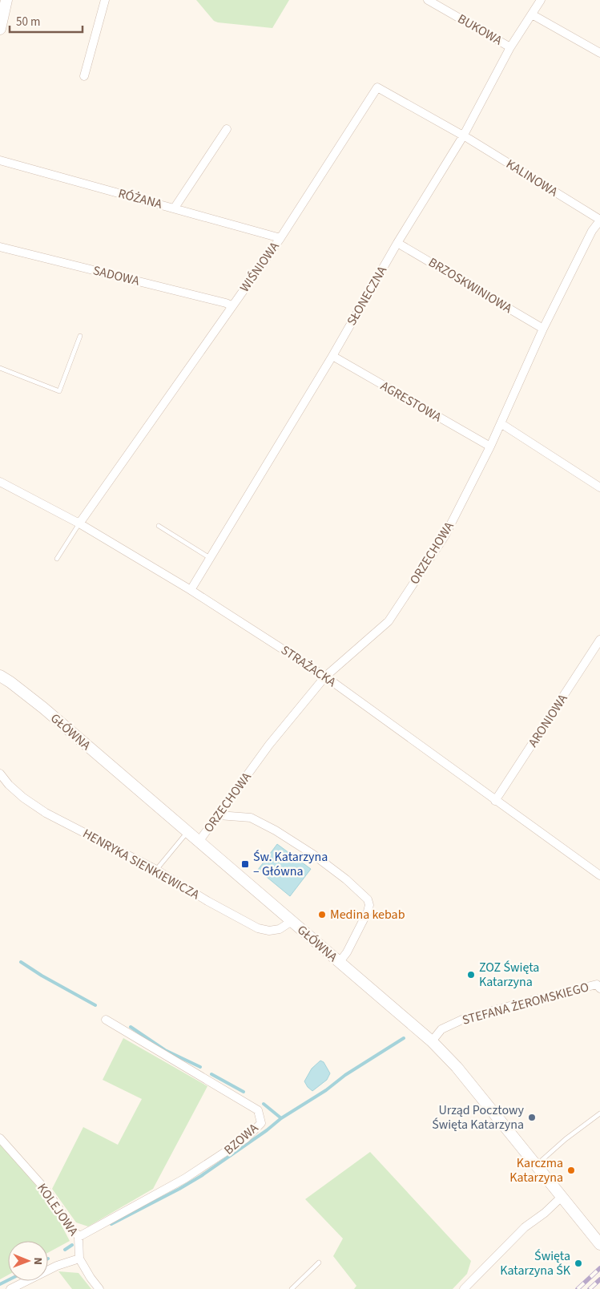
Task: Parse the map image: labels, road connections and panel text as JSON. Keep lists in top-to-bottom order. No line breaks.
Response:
{"streets":{"street":["BUKOWA","KALINOWA","RÓŻANA","WIŚNIOWA","SADOWA","BRZOSKWINIOWA","SŁONECZNA","AGRESTOWA","ORZECHOWA","STRAŻACKA","ARONIOWA","GŁÓWNA","HENRYKA SIENKIEWICZA","STEFANA ŻEROMSKIEGO","BZOWA","KOLEJOWA"]},"crossings":[["BUKOWA","SŁONECZNA"],["KALINOWA","WIŚNIOWA"],["KALINOWA","SŁONECZNA"],["KALINOWA","ORZECHOWA"],["RÓŻANA","WIŚNIOWA"],["WIŚNIOWA","SADOWA"],["WIŚNIOWA","SŁONECZNA"],["WIŚNIOWA","STRAŻACKA"],["BRZOSKWINIOWA","SŁONECZNA"],["BRZOSKWINIOWA","ORZECHOWA"],["SŁONECZNA","AGRESTOWA"],["SŁONECZNA","STRAŻACKA"],["AGRESTOWA","ORZECHOWA"],["ORZECHOWA","STRAŻACKA"],["ORZECHOWA","GŁÓWNA"],["STRAŻACKA","ARONIOWA"],["GŁÓWNA","HENRYKA SIENKIEWICZA"],["GŁÓWNA","STEFANA ŻEROMSKIEGO"],["BZOWA","KOLEJOWA"]],"places":{"transit":["Św. Katarzyna – Główna"],"other":["Medina kebab","ZOZ Święta Katarzyna","Urząd Pocztowy Święta Katarzyna","Karczma Katarzyna","Święta Katarzyna ŚK"]},"scale_bar":"50 m","north":"right"}
